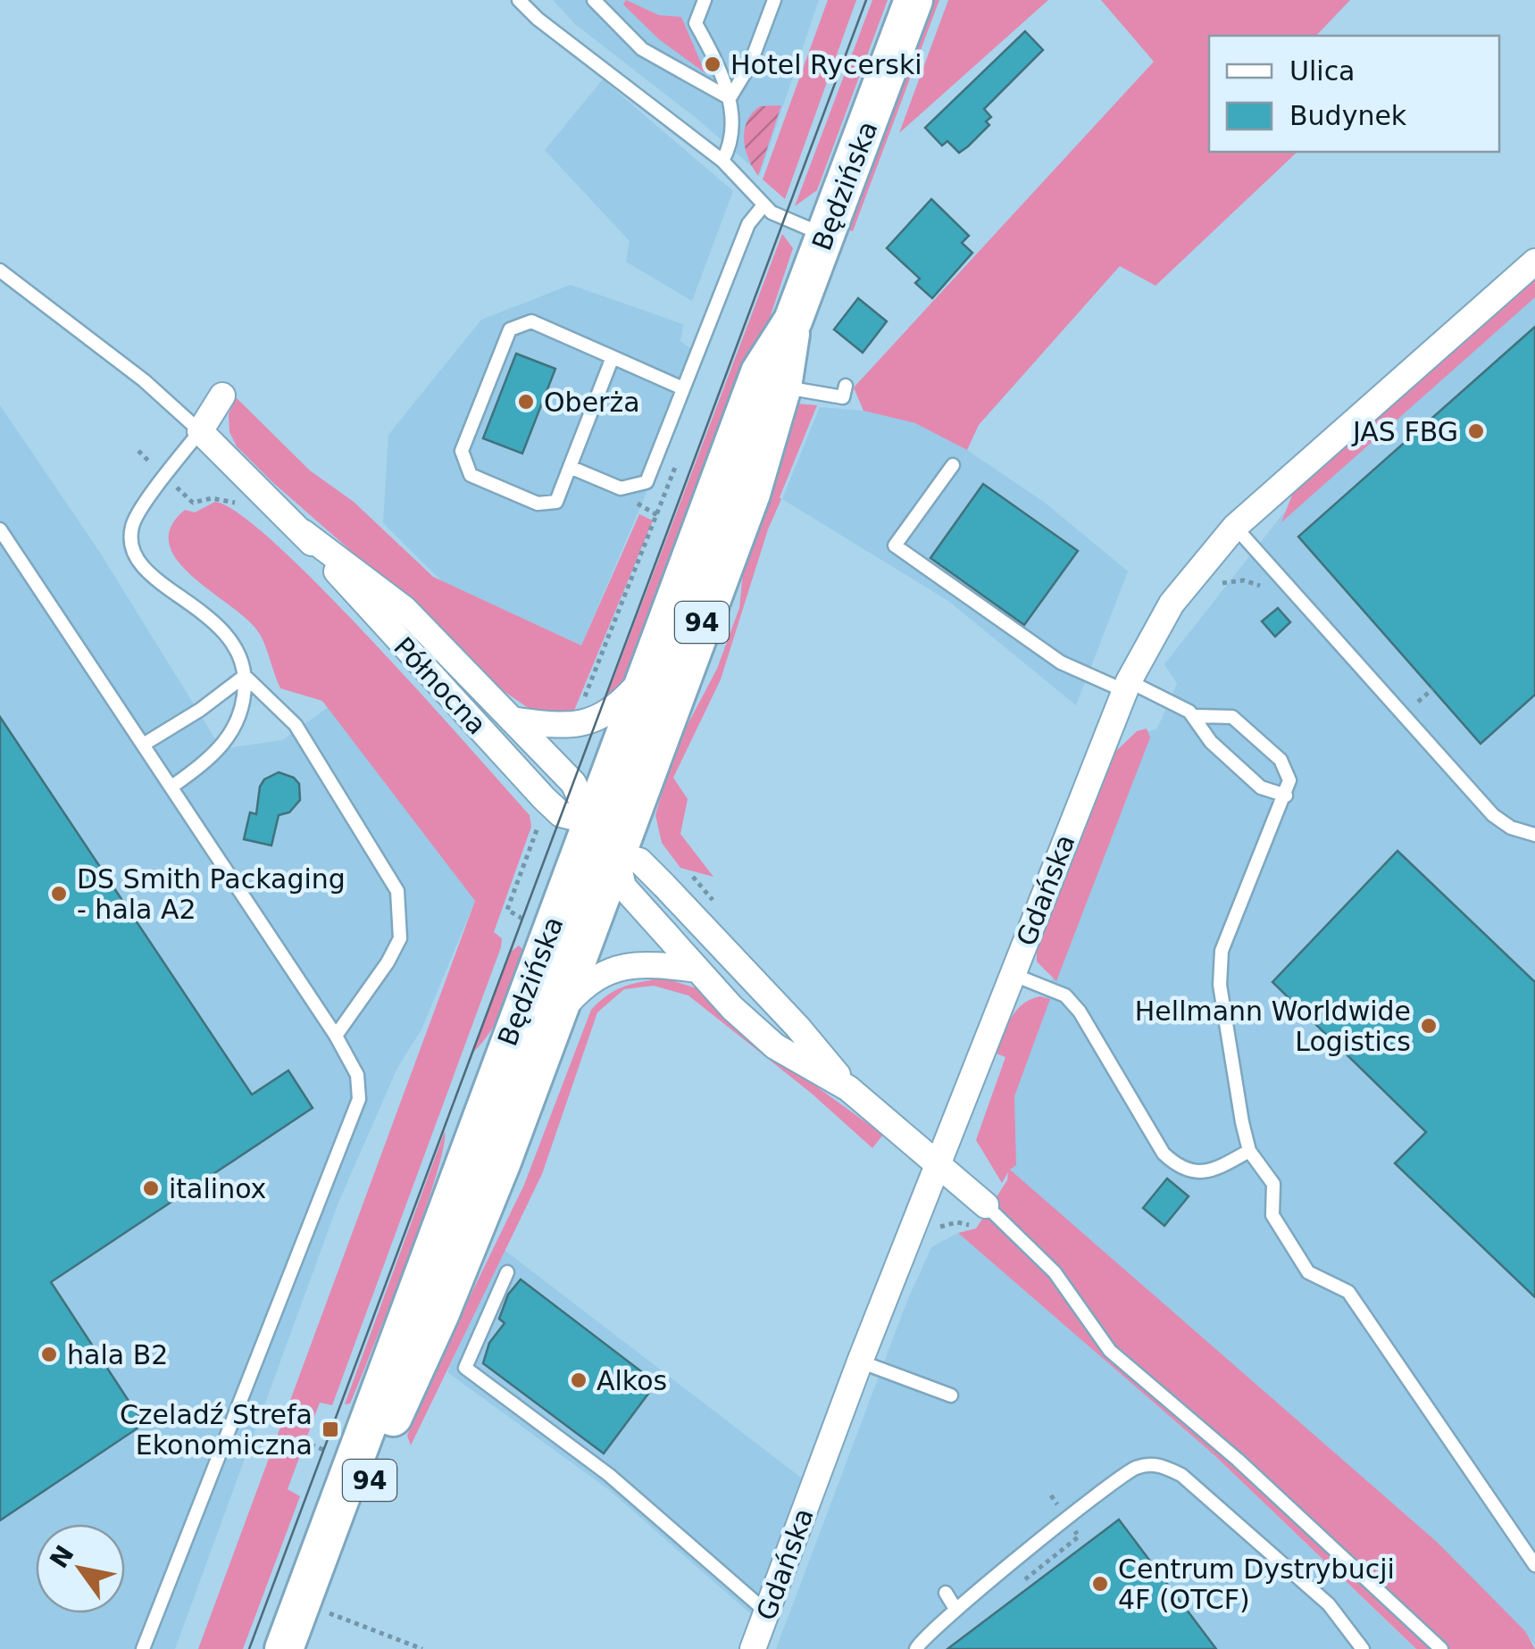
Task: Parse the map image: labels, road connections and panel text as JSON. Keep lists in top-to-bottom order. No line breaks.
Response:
{"streets":{"main road":["Będzińska","94"],"street":["Północna","Gdańska"]},"crossings":[["Będzińska","Północna"],["Północna","Gdańska"]],"places":{"other":["Hotel Rycerski","Oberża","JAS FBG","DS Smith Packaging - hala A2","Hellmann Worldwide Logistics","italinox","hala B2","Alkos","Centrum Dystrybucji 4F (OTCF)"],"transit":["Czeladź Strefa Ekonomiczna"]},"legend":["Ulica","Budynek"],"north":"top left"}
